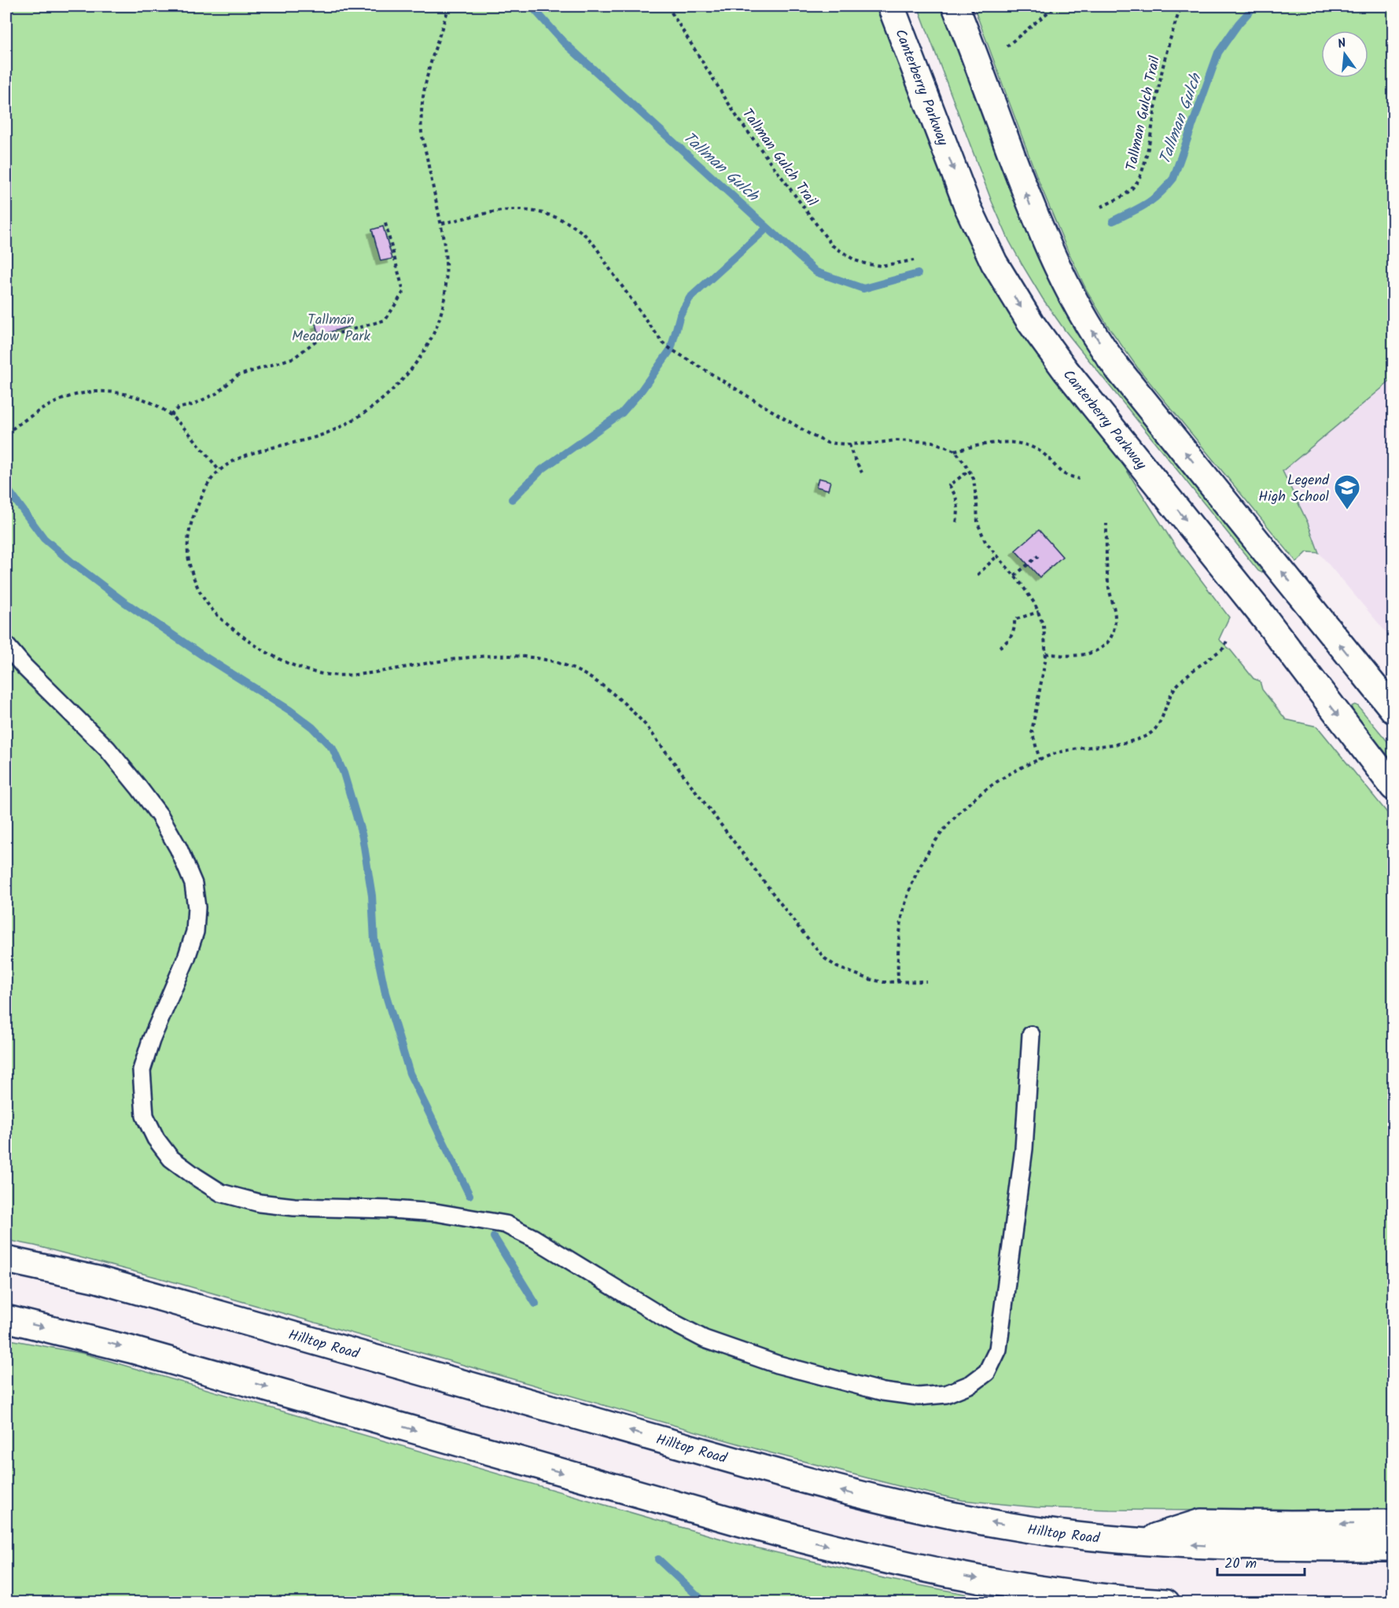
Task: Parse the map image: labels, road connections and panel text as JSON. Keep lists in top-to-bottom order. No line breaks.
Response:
{"streets":{"main road":["Canterberry Parkway","Hilltop Road"],"path":["Tallman Gulch Trail"]},"water":["Tallman Gulch"],"parks":["Tallman Meadow Park"],"places":{"school or university":["Legend High School"]},"scale_bar":"20 m","north":"top"}
